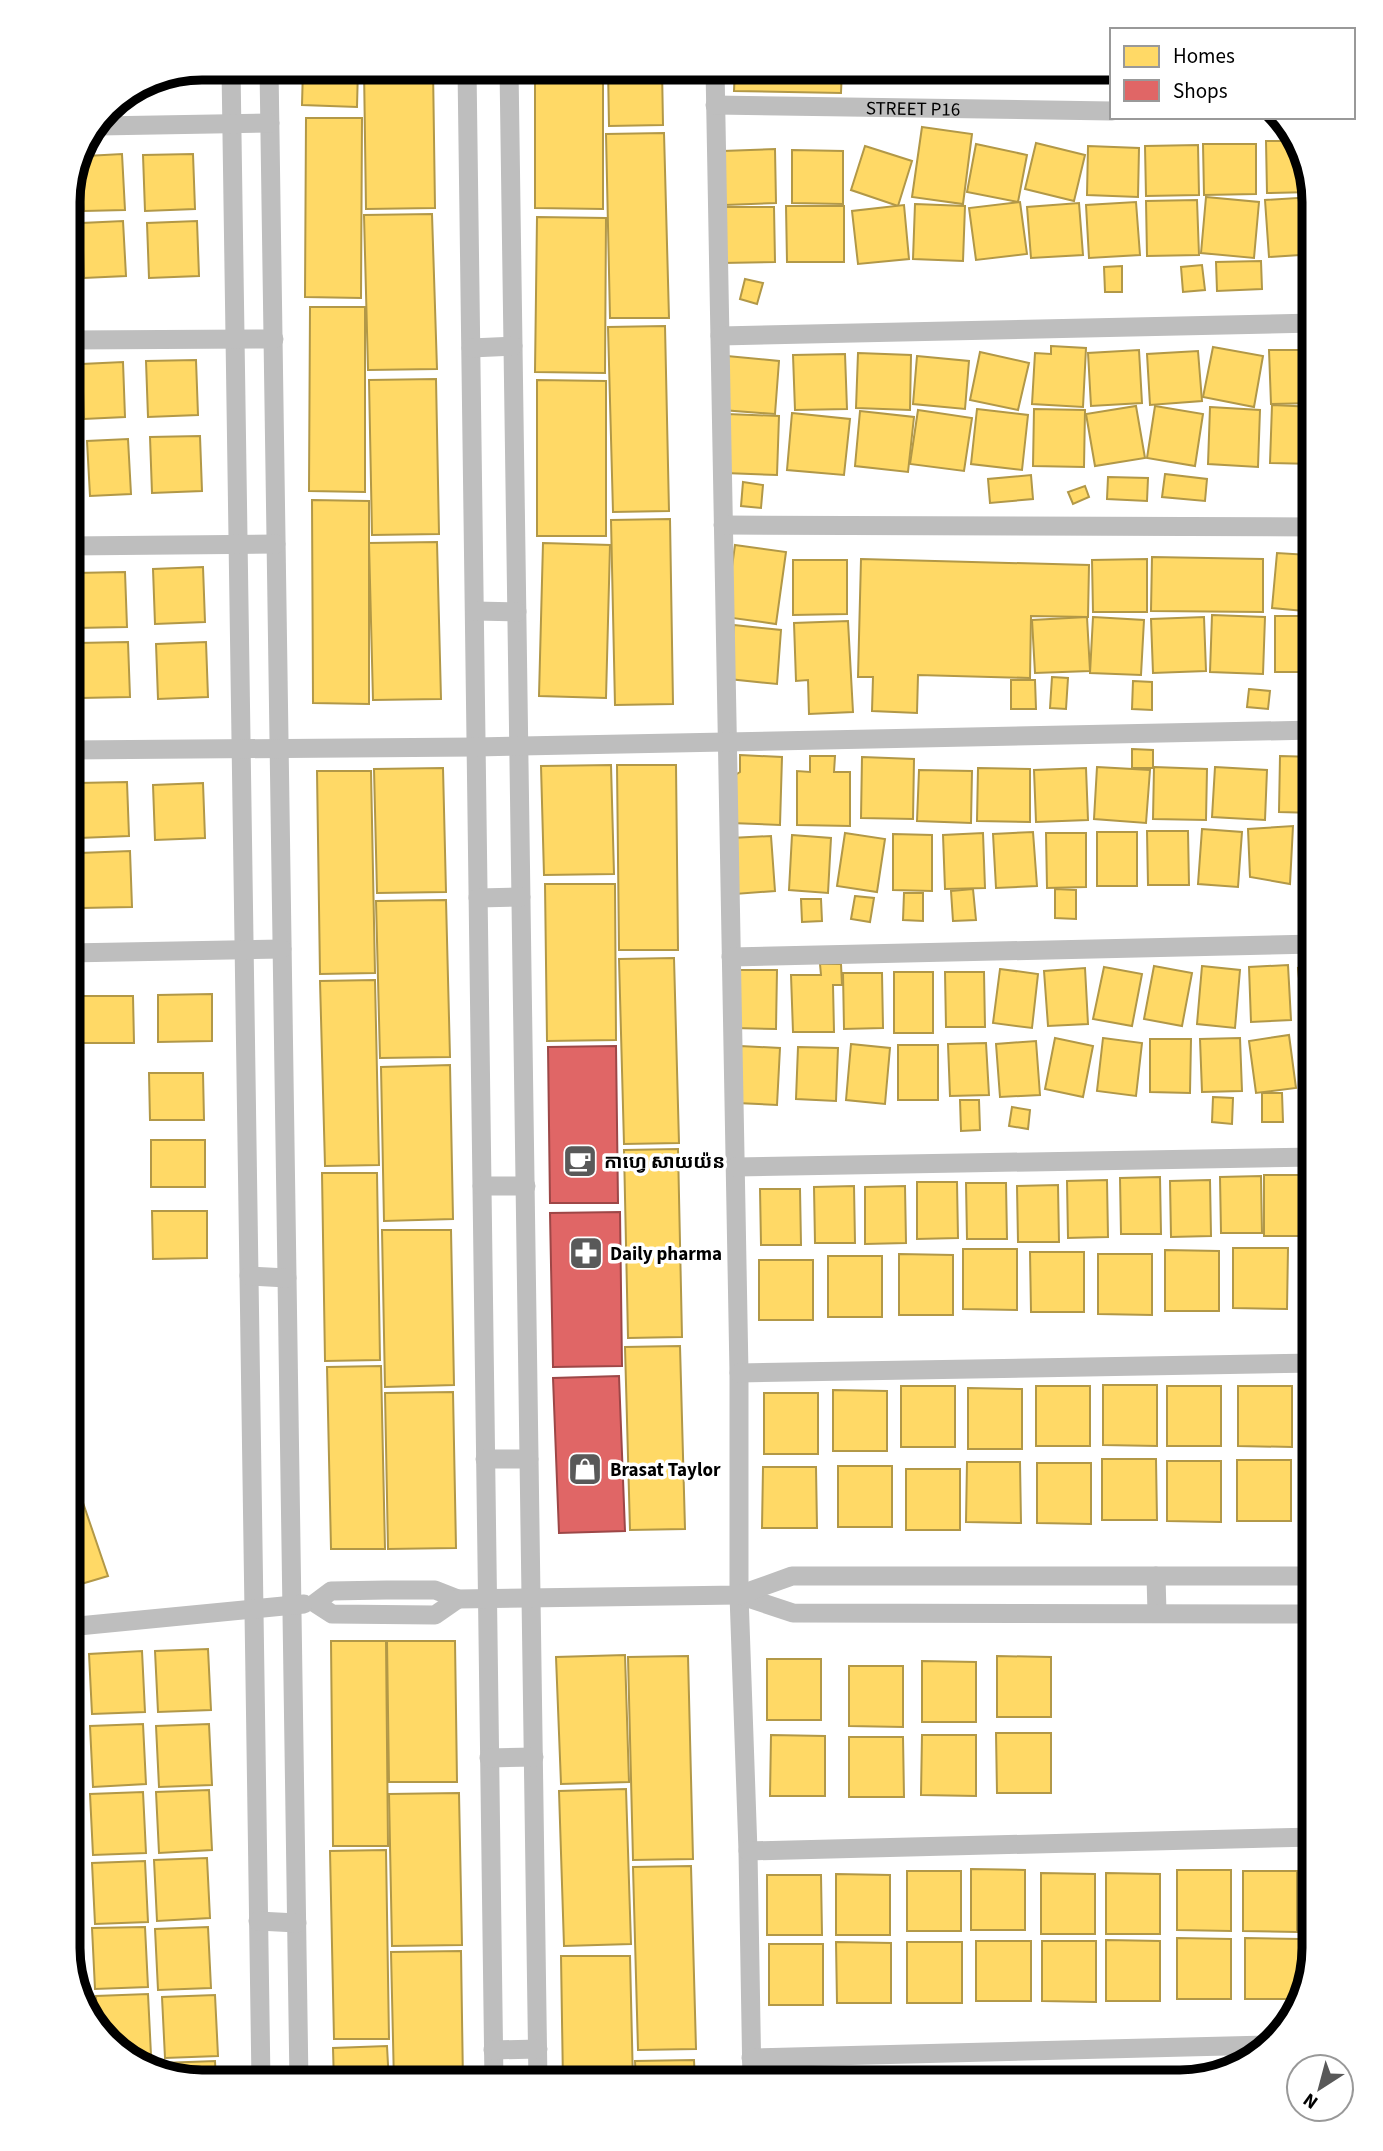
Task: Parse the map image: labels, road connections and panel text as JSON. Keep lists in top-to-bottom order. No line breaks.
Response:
{"streets":{"street":["STREET P16"]},"places":{"cafe":["កាហ្វេ សាយយ៉ន"],"pharmacy":["Daily pharma"],"shop":["Brasat Taylor"]},"legend":["Homes","Shops"],"north":"bottom left"}
